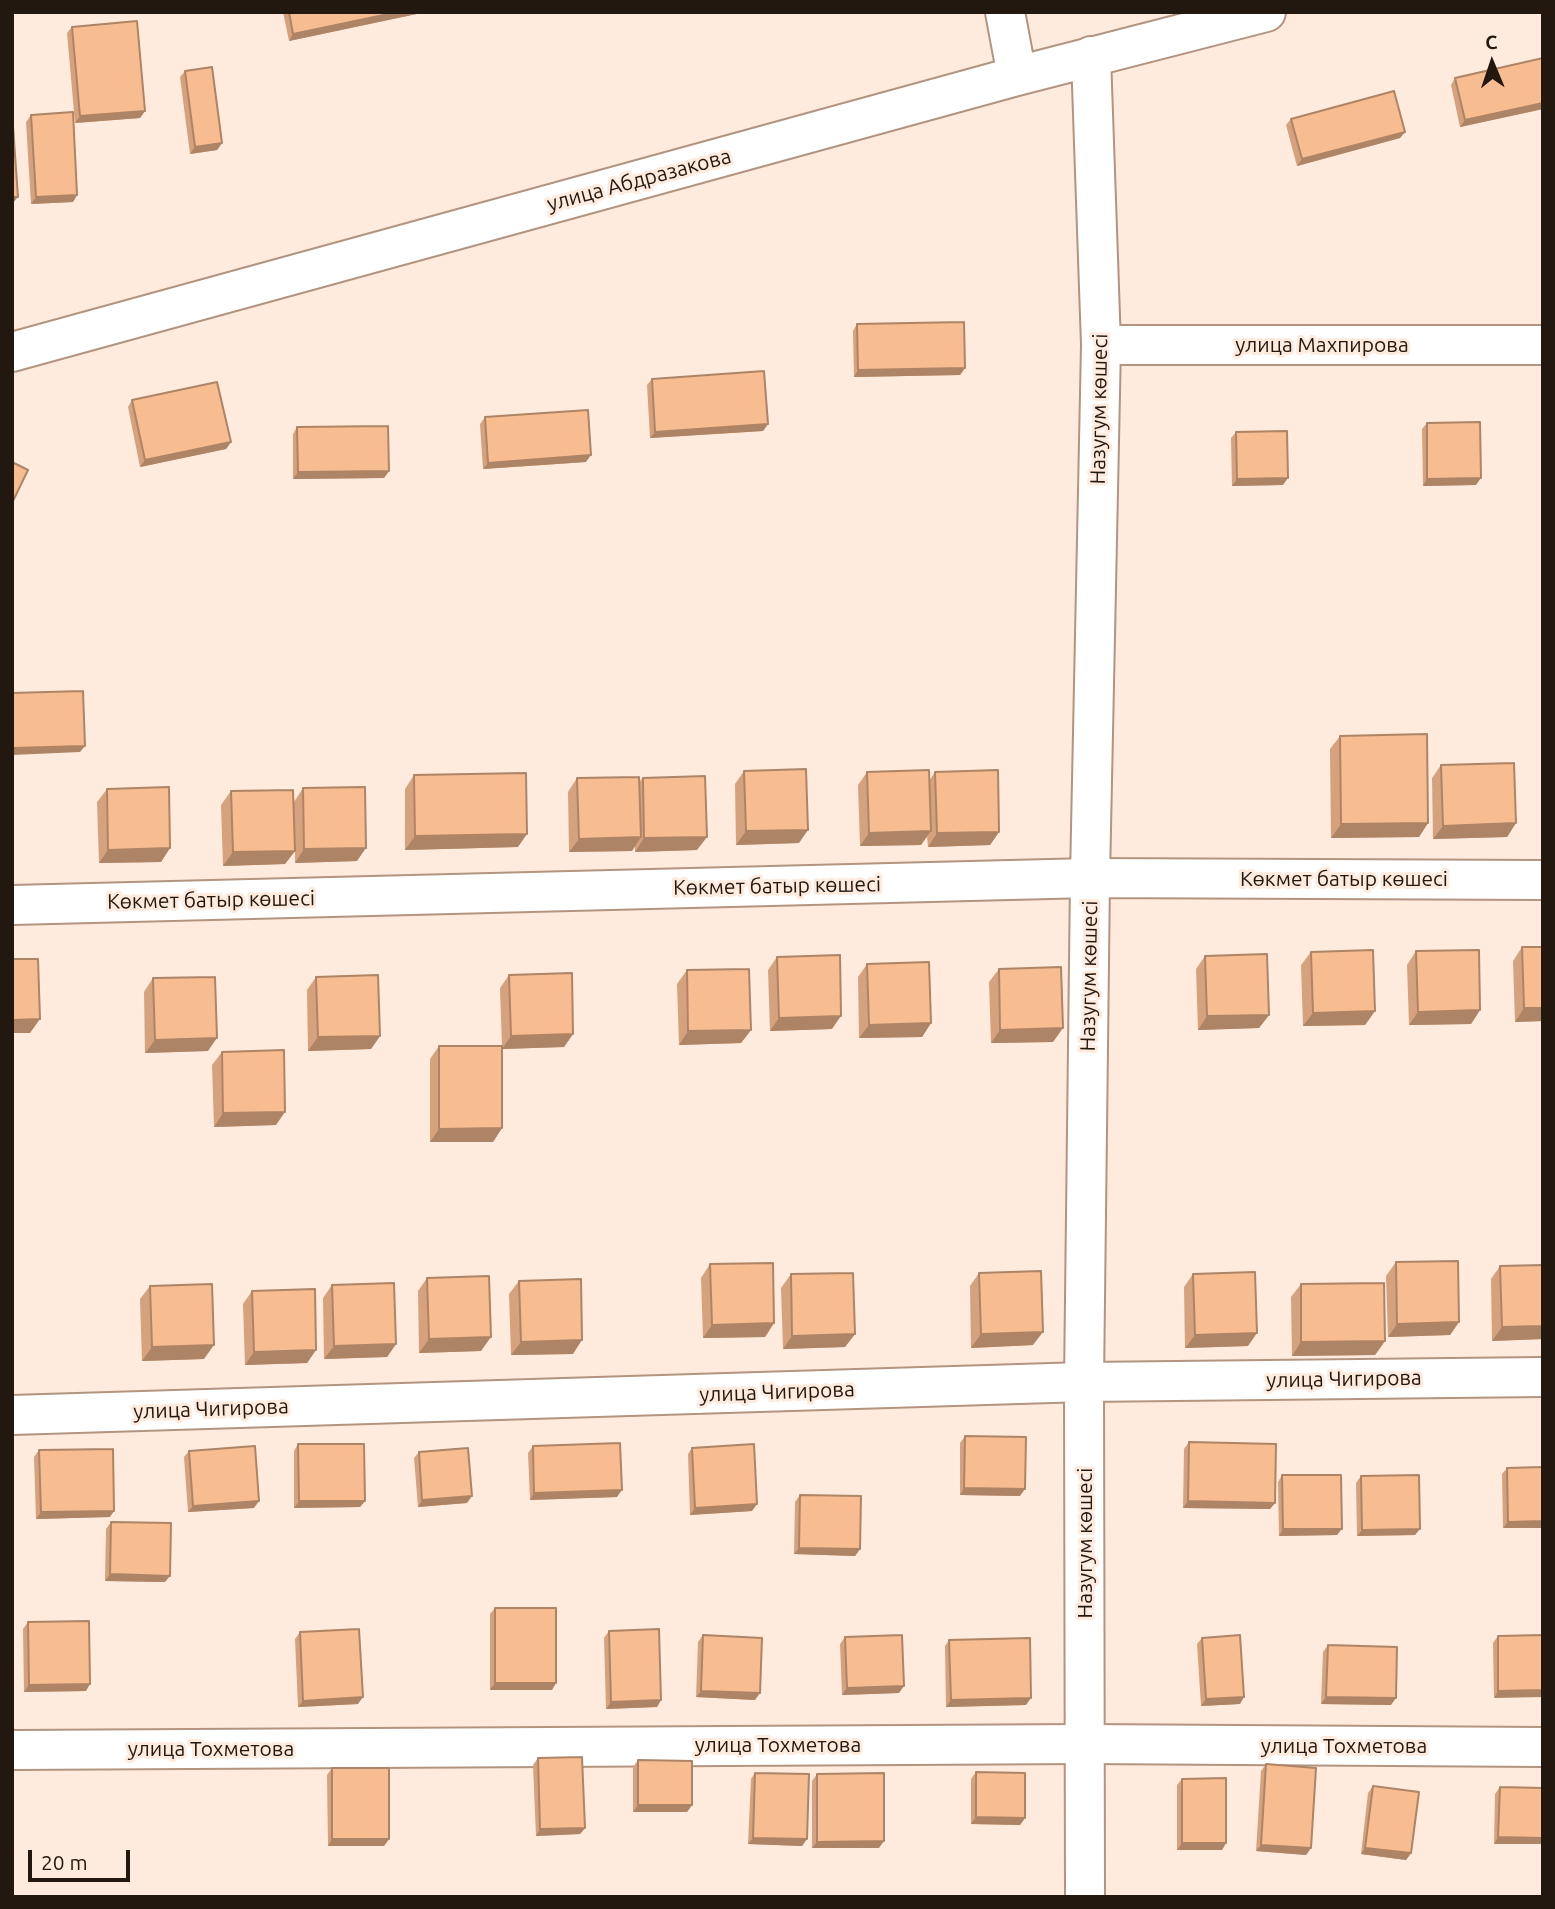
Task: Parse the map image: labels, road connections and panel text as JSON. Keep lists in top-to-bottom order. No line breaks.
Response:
{"streets":{"street":["улица Абдразакова","улица Махпирова","Назугум көшесі","Көкмет батыр көшесі","улица Чигирова","улица Тохметова"]},"crossings":[["улица Абдразакова","Назугум көшесі"],["улица Махпирова","Назугум көшесі"],["Назугум көшесі","Көкмет батыр көшесі"],["Назугум көшесі","улица Чигирова"],["Назугум көшесі","улица Тохметова"]],"scale_bar":"20 m","north":"top"}
